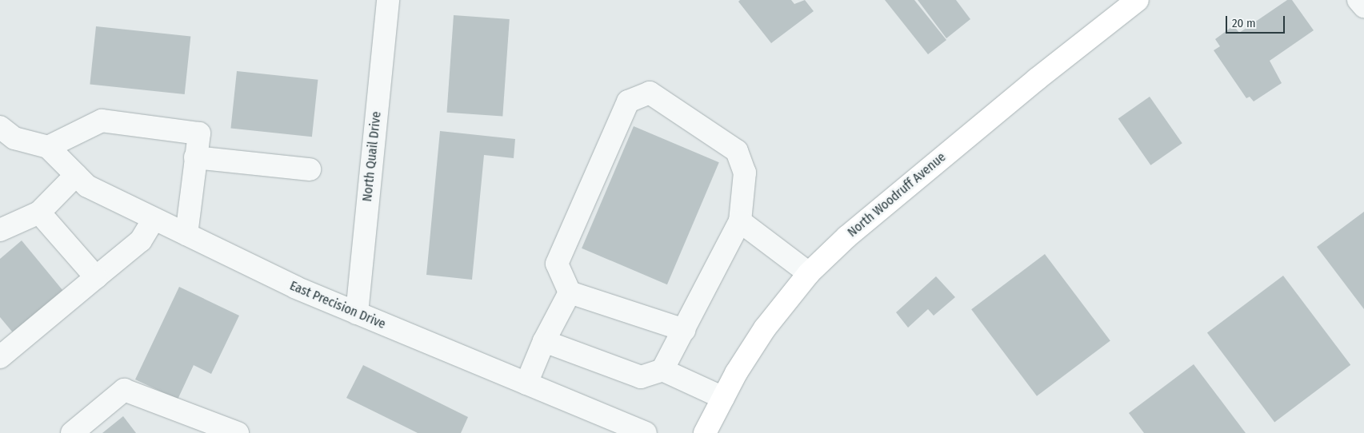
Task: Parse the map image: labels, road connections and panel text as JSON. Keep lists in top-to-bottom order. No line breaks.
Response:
{"streets":{"main road":["North Woodruff Avenue"],"street":["North Quail Drive","East Precision Drive"]},"crossings":[["North Quail Drive","East Precision Drive"]],"scale_bar":"20 m"}
